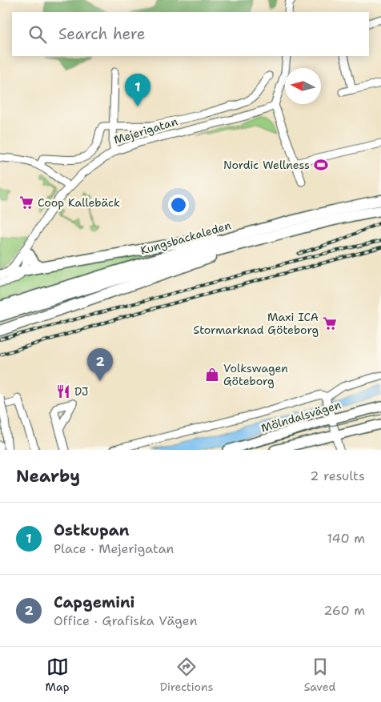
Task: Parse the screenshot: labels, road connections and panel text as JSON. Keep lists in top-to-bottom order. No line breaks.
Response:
{"streets":{"highway":["Kungsbackaleden"],"main road":["Mejerigatan","Mölndalsvägen"]},"places":{"sports":["Nordic Wellness"],"supermarket":["Coop Kallebäck","Maxi ICA Stormarknad Göteborg"],"shop":["Volkswagen Göteborg"],"restaurant":["DJ"]},"north":"left","page":{"search":"Search here","pins":["1","2"],"heading":["Nearby","2 results"],"list":[{"mark":"1","name":"Ostkupan","note":"Place · Mejerigatan","value":"140 m"},{"mark":"2","name":"Capgemini","note":"Office · Grafiska Vägen","value":"260 m"}],"nav":["Map","Directions","Saved"]}}
